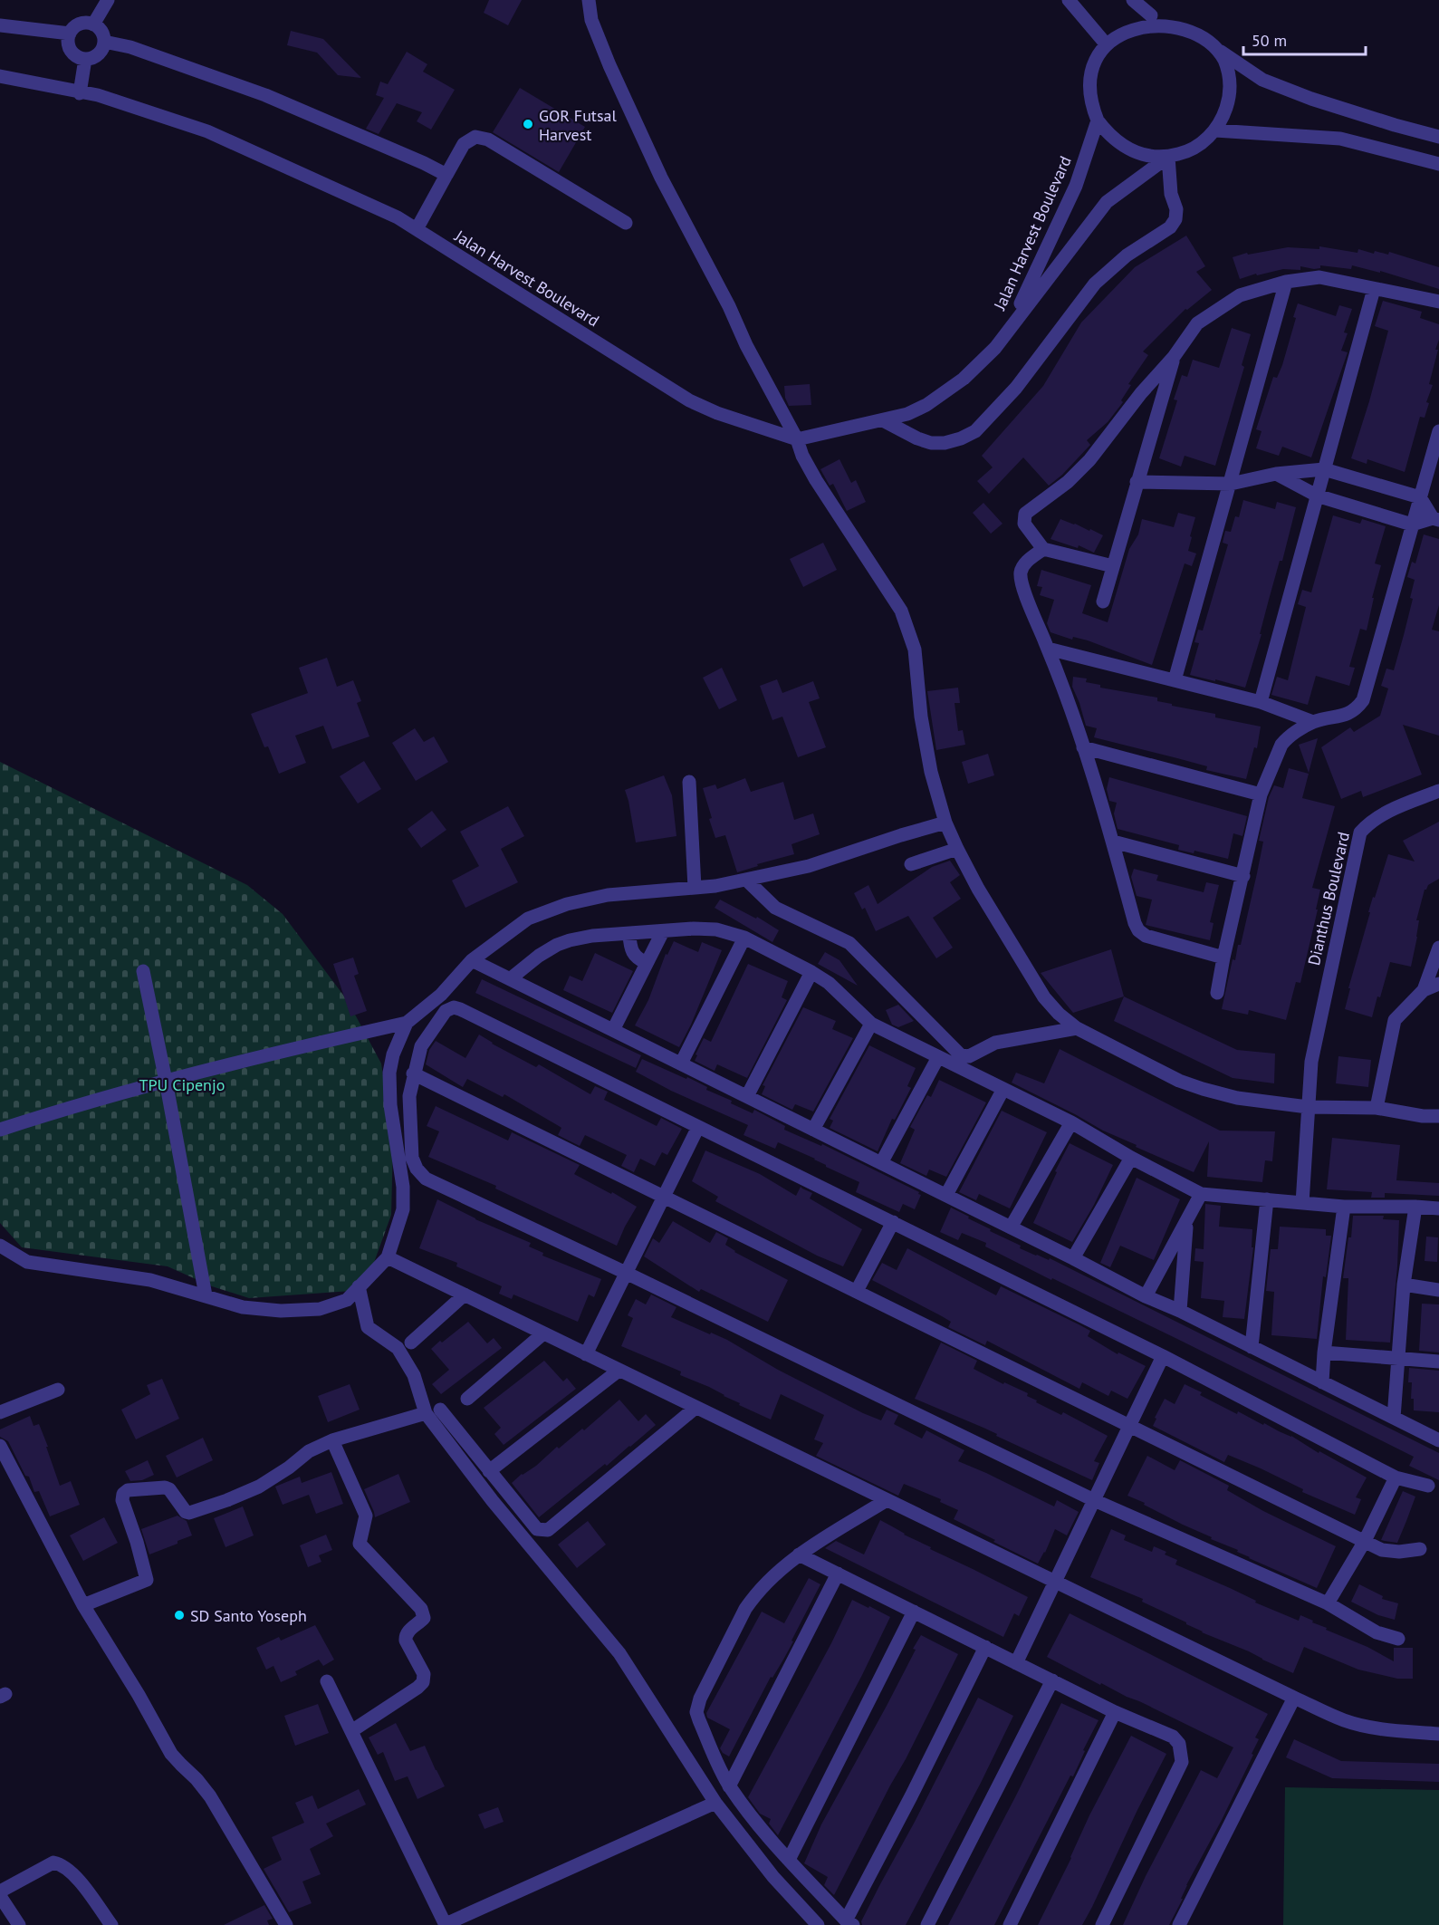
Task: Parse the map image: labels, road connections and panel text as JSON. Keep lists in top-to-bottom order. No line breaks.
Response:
{"streets":{"street":["Jalan Harvest Boulevard","Dianthus Boulevard"]},"parks":["TPU Cipenjo"],"places":["GOR Futsal Harvest","SD Santo Yoseph"],"scale_bar":"50 m"}
